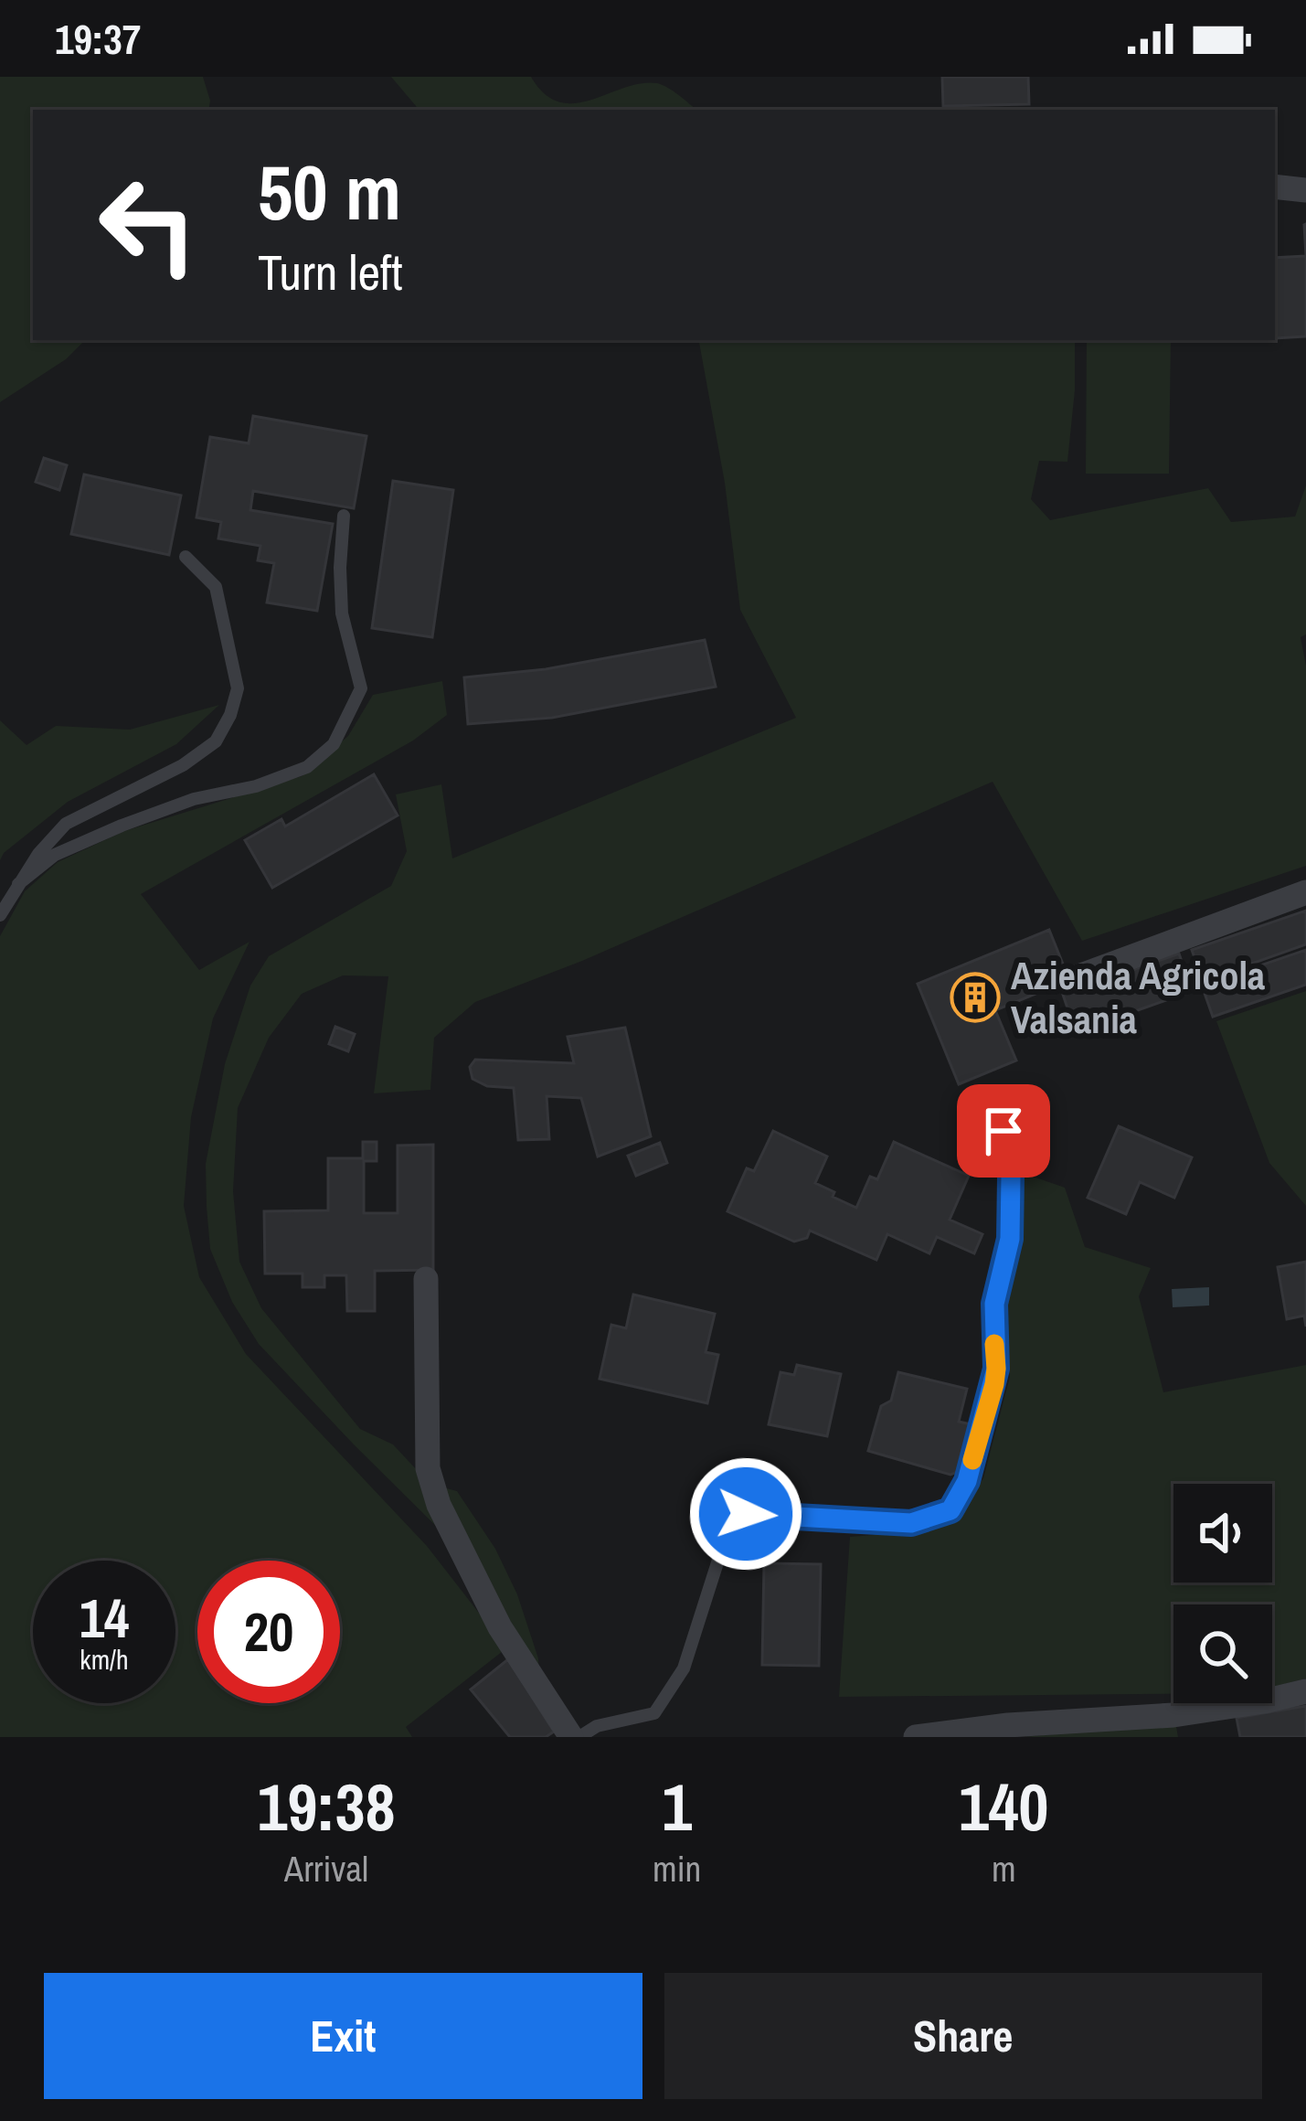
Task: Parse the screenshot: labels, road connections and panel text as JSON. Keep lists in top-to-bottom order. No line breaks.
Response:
{"places":{"building":["Azienda Agricola Valsania"]},"page":{"status":"19:37","turn":["50 m","Turn left"],"speed":"14 km/h","limit":"20","eta":["19:38","Arrival","1","min","140","m"],"buttons":["Exit","Share"]}}
